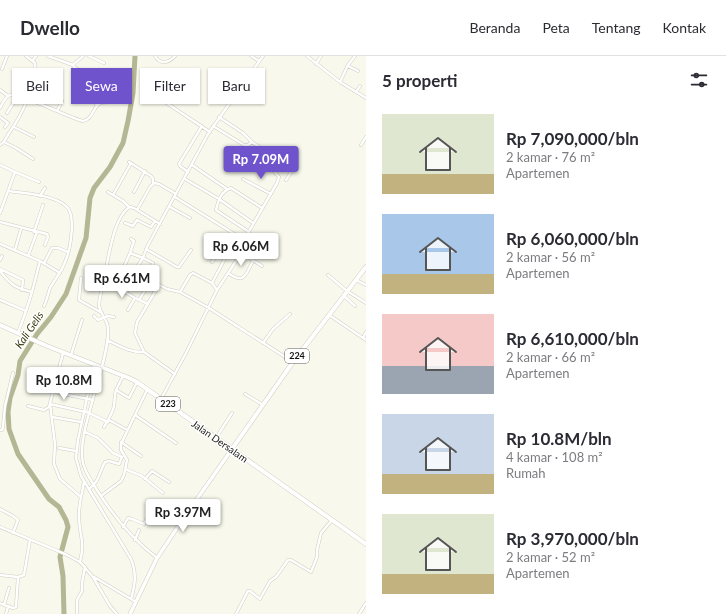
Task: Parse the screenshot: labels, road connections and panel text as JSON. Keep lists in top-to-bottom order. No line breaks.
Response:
{"streets":{"main road":["224","223","Jalan Dersalam"]},"crossings":[["224","Jalan Dersalam"]],"water":["Kali Gelis"],"page":{"header":"Dwello","nav":["Beranda","Peta","Tentang","Kontak"],"heading":"5 properti","chip":["Beli","Sewa","Filter","Baru"],"list":[{"name":"Rp 7,090,000/bln","note":"2 kamar · 76 m² · Apartemen"},{"name":"Rp 6,060,000/bln","note":"2 kamar · 56 m² · Apartemen"},{"name":"Rp 6,610,000/bln","note":"2 kamar · 66 m² · Apartemen"},{"name":"Rp 10.8M/bln","note":"4 kamar · 108 m² · Rumah"},{"name":"Rp 3,970,000/bln","note":"2 kamar · 52 m² · Apartemen"}],"price":["Rp 7.09M","Rp 6.06M","Rp 6.61M","Rp 10.8M","Rp 3.97M"]}}
